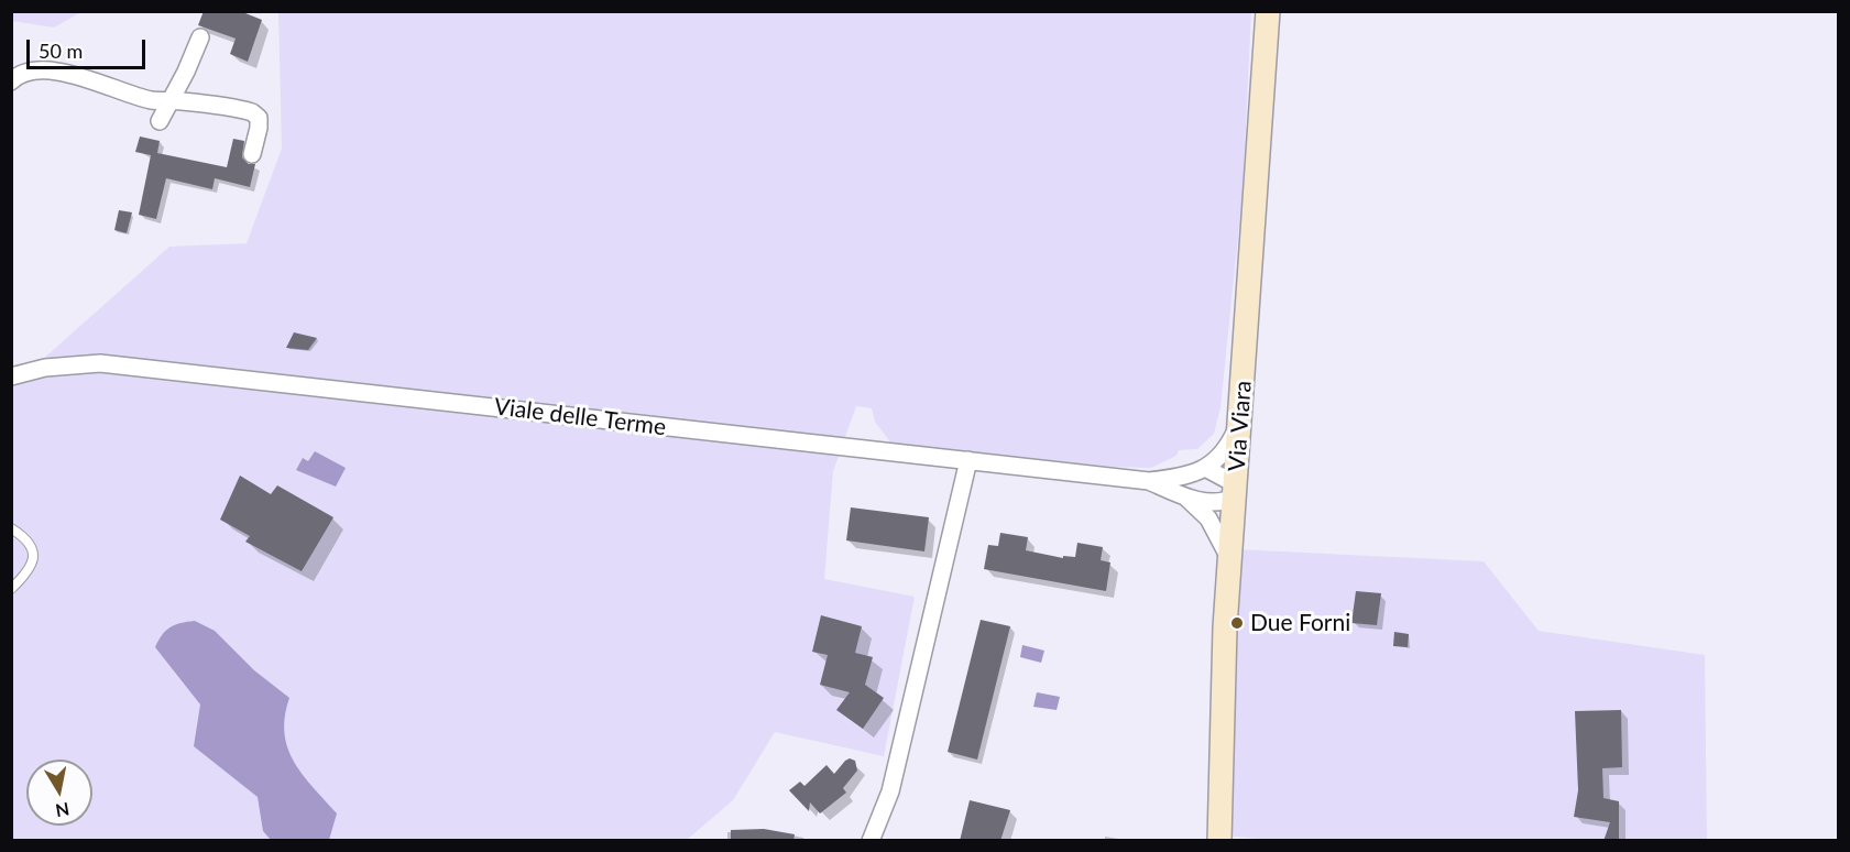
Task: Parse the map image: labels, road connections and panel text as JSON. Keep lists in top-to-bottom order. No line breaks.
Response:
{"streets":{"main road":["Via Viara"],"street":["Viale delle Terme"]},"crossings":[["Viale delle Terme","Via Viara"]],"places":["Due Forni"],"scale_bar":"50 m","north":"bottom"}
